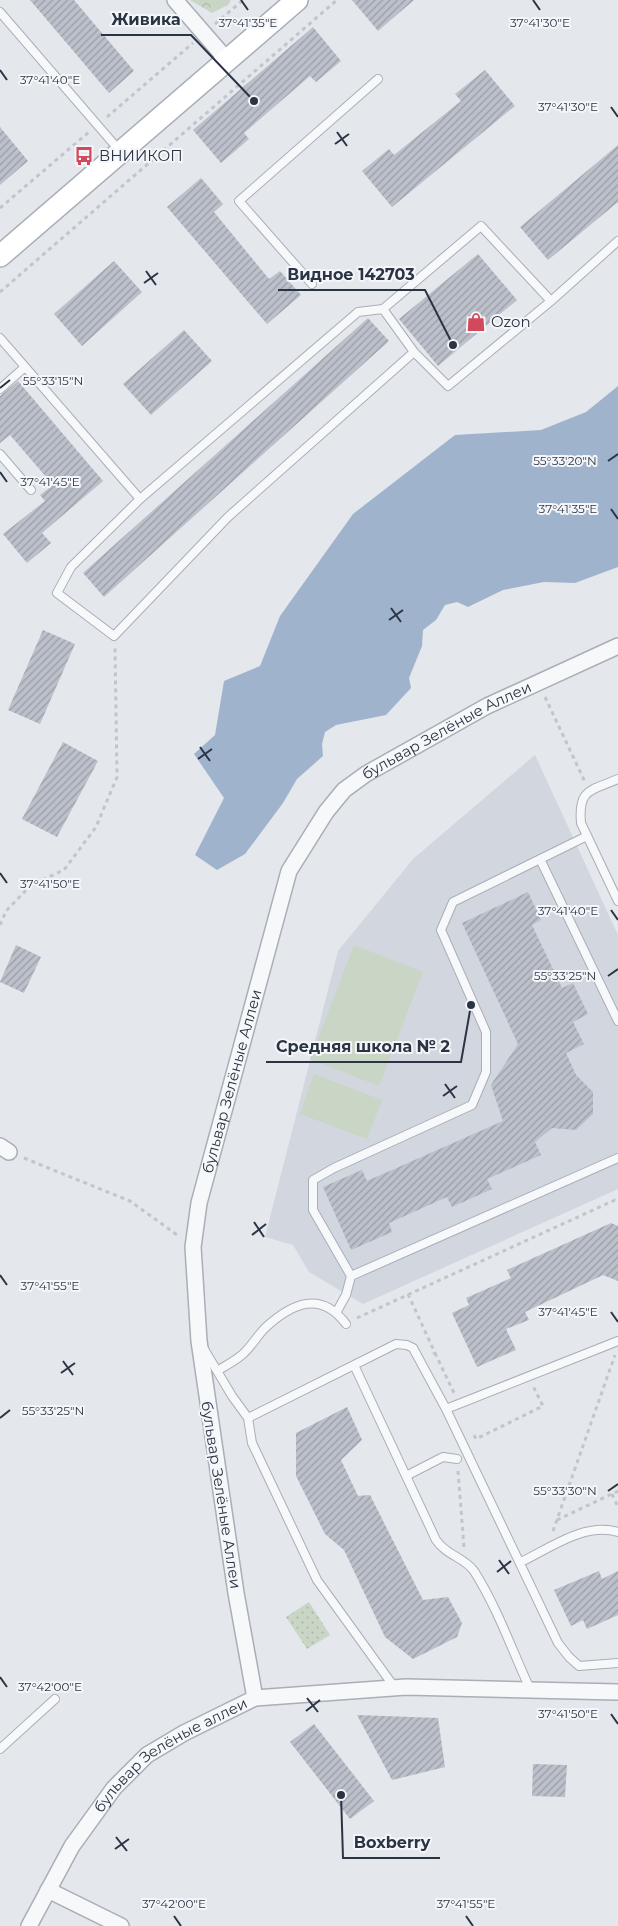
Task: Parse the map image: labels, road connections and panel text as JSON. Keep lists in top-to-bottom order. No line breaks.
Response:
{"streets":{"street":["бульвар Зелёные Аллеи","бульвар Зелёные аллеи"]},"crossings":[["бульвар Зелёные Аллеи","бульвар Зелёные аллеи"]],"places":{"other":["Живика","Видное 142703","Средняя школа № 2","Boxberry"],"bus stop":["ВНИИКОП"],"shop":["Ozon"]},"coordinates":["37°41'35\"E","37°41'30\"E","37°41'40\"E","55°33'15\"N","55°33'20\"N","37°41'45\"E","37°41'50\"E","55°33'25\"N","37°41'55\"E","55°33'30\"N","37°42'00\"E"]}
